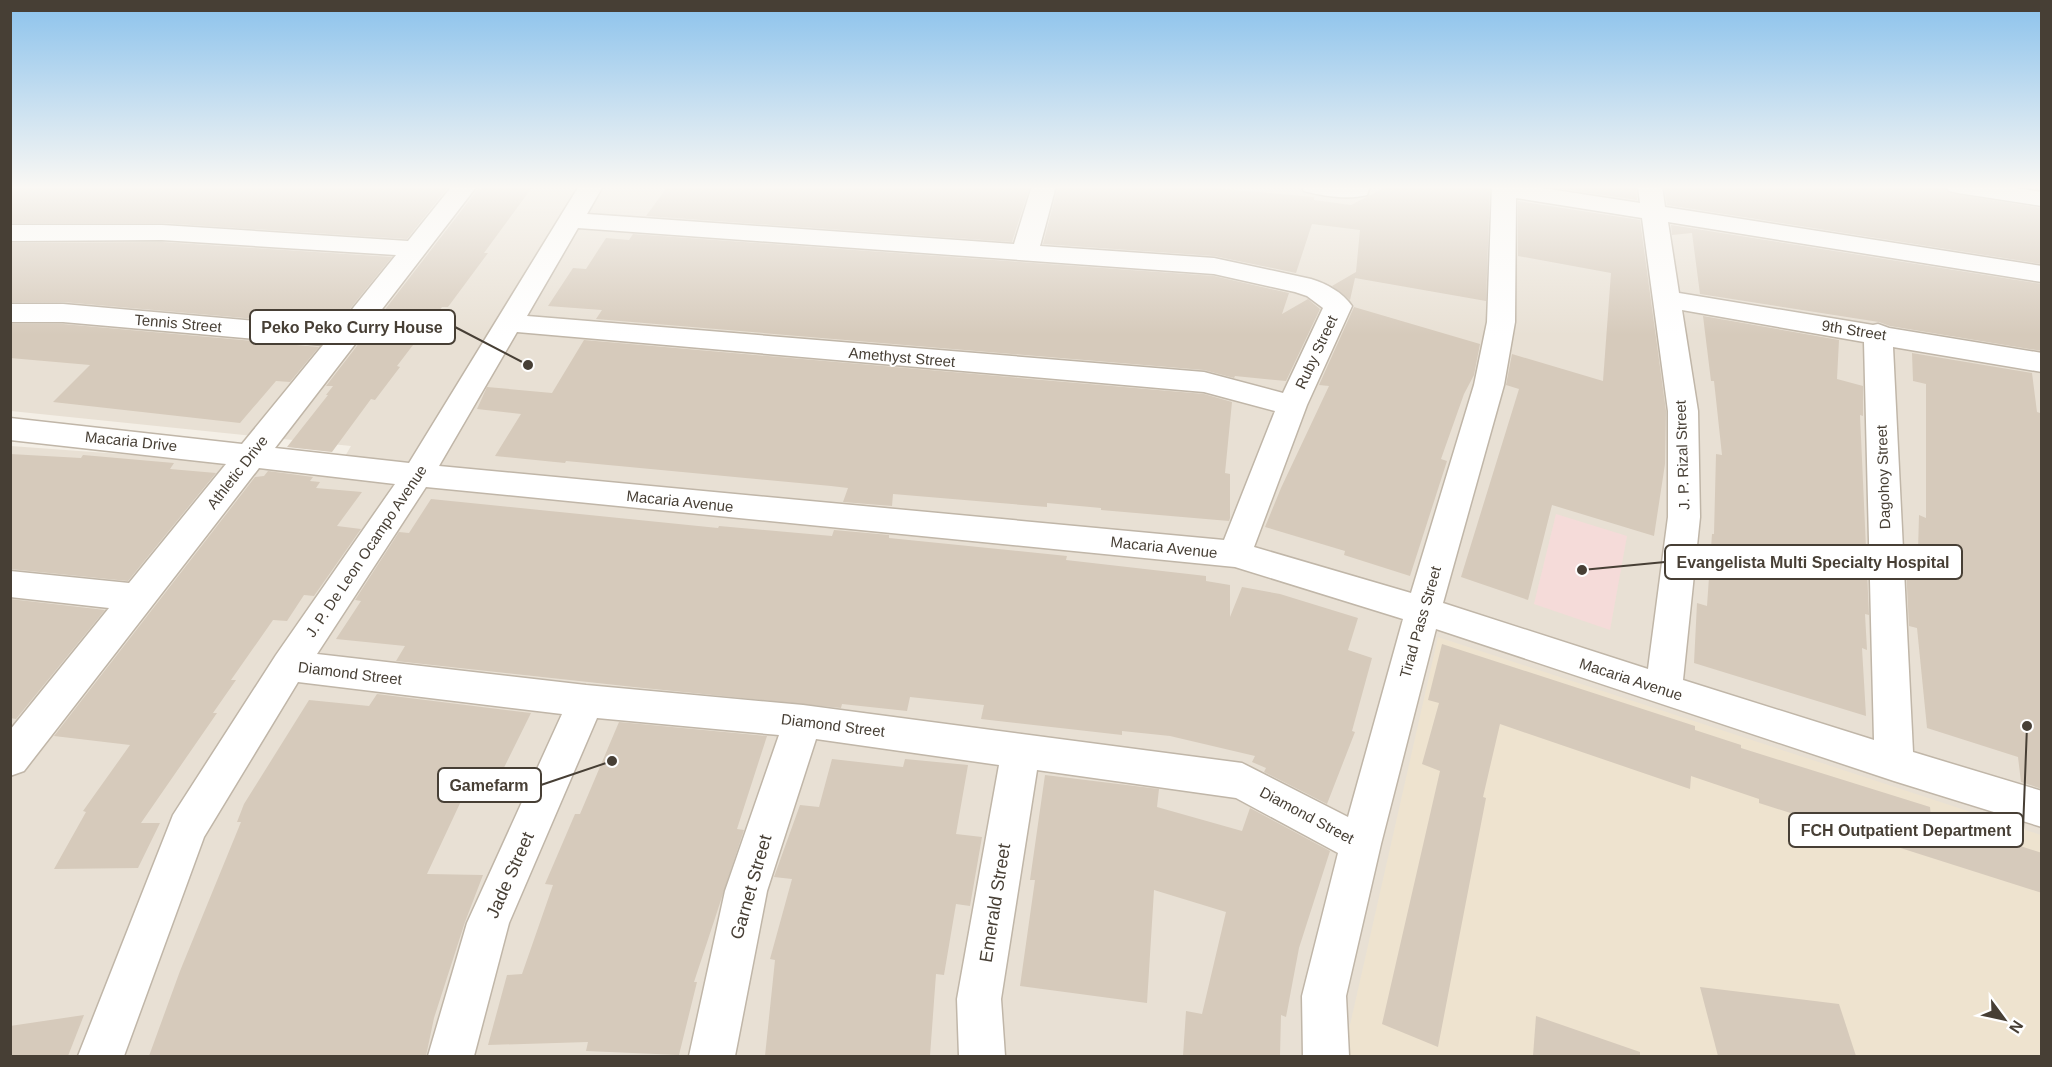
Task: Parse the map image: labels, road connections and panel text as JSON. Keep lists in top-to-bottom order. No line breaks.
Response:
{"streets":{"street":["Tennis Street","9th Street","Ruby Street","Amethyst Street","Macaria Drive","J. P. Rizal Street","Athletic Drive","Dagohoy Street","Macaria Avenue","J. P. De Leon Ocampo Avenue","Tirad Pass Street","Diamond Street","Jade Street","Garnet Street","Emerald Street"]},"crossings":[["Tennis Street","Athletic Drive"],["9th Street","J. P. Rizal Street"],["9th Street","Dagohoy Street"],["Ruby Street","Amethyst Street"],["Ruby Street","Macaria Avenue"],["Amethyst Street","J. P. De Leon Ocampo Avenue"],["Macaria Drive","Athletic Drive"],["Macaria Drive","Macaria Avenue"],["J. P. Rizal Street","Macaria Avenue"],["Athletic Drive","Macaria Avenue"],["Dagohoy Street","Macaria Avenue"],["Macaria Avenue","J. P. De Leon Ocampo Avenue"],["Macaria Avenue","Tirad Pass Street"],["J. P. De Leon Ocampo Avenue","Diamond Street"],["Tirad Pass Street","Diamond Street"],["Diamond Street","Jade Street"],["Diamond Street","Garnet Street"],["Diamond Street","Emerald Street"]],"places":["Peko Peko Curry House","Evangelista Multi Specialty Hospital","FCH Outpatient Department","Gamefarm"],"north":"bottom right"}
